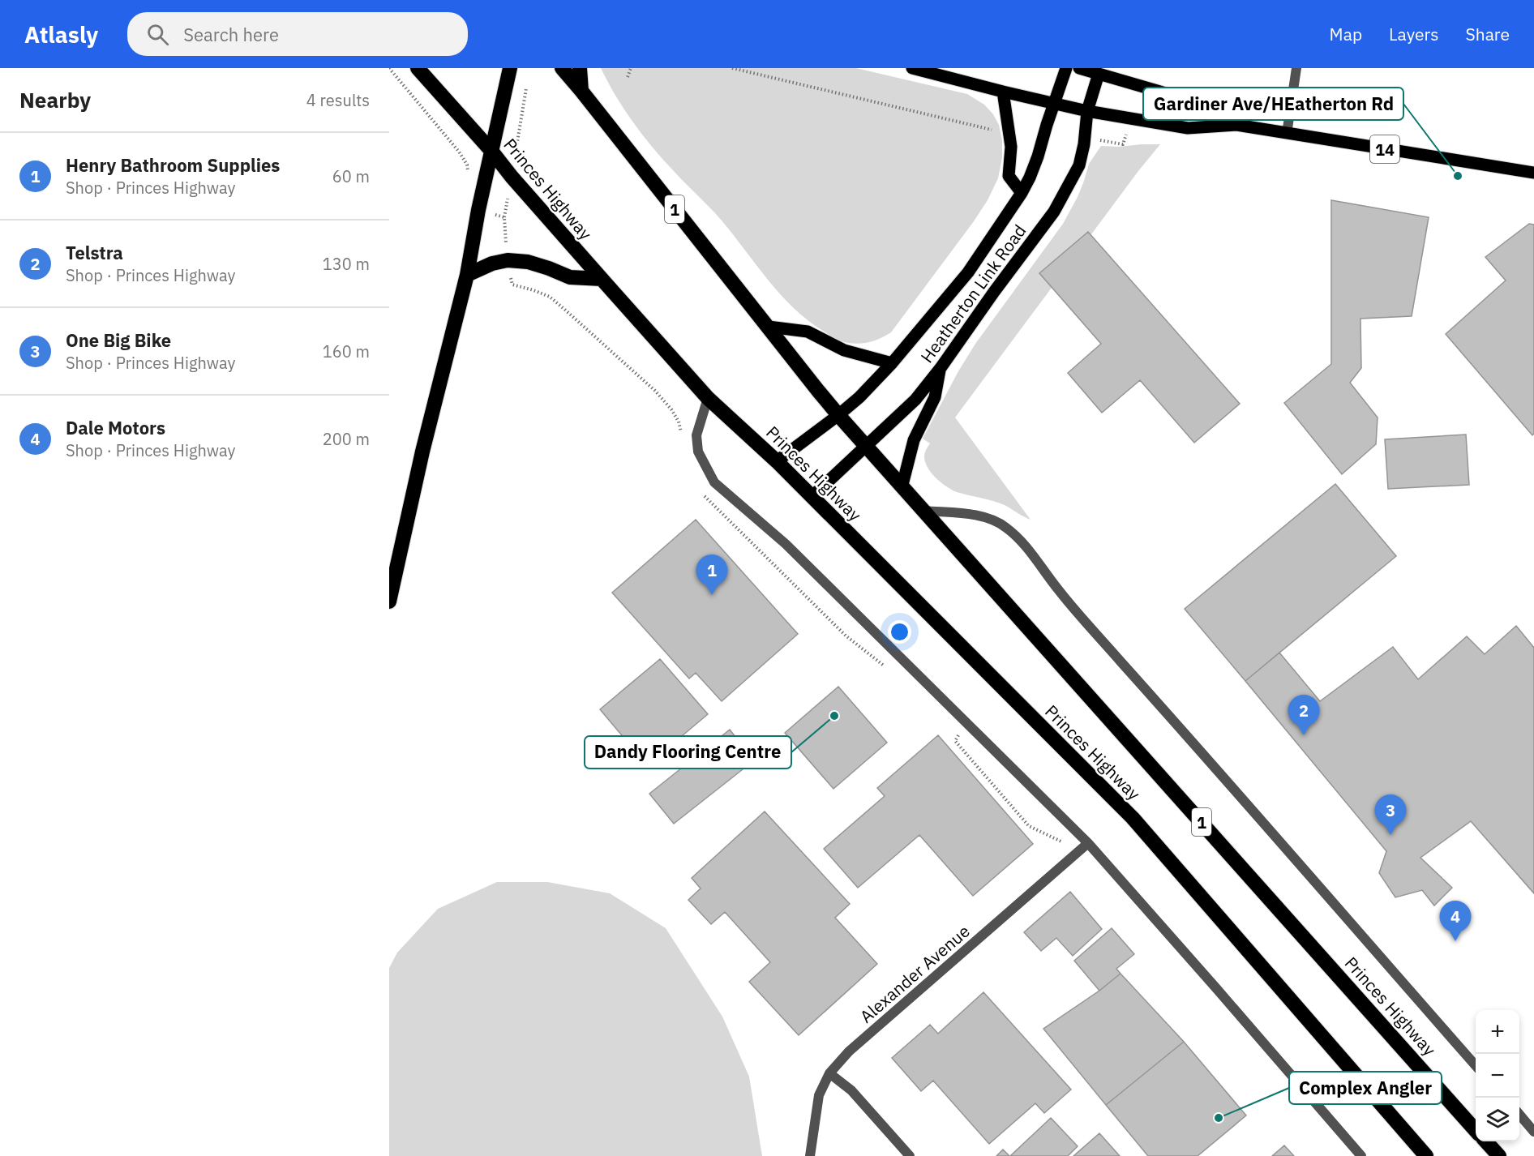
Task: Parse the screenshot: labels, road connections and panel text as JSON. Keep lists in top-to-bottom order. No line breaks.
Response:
{"streets":{"highway":["Princes Highway","1"],"main road":["14","Heatherton Link Road"],"street":["Alexander Avenue"]},"crossings":[["14","Heatherton Link Road"],["Princes Highway","Heatherton Link Road"]],"places":["Gardiner Ave/HEatherton Rd","Dandy Flooring Centre","Complex Angler"],"page":{"header":"Atlasly","search":"Search here","nav":["Map","Layers","Share"],"heading":["Nearby","4 results"],"list":[{"mark":"1","name":"Henry Bathroom Supplies","note":"Shop · Princes Highway","value":"60 m"},{"mark":"2","name":"Telstra","note":"Shop · Princes Highway","value":"130 m"},{"mark":"3","name":"One Big Bike","note":"Shop · Princes Highway","value":"160 m"},{"mark":"4","name":"Dale Motors","note":"Shop · Princes Highway","value":"200 m"}],"pins":["1","2","3","4"],"map_buttons":["+","−"]}}
